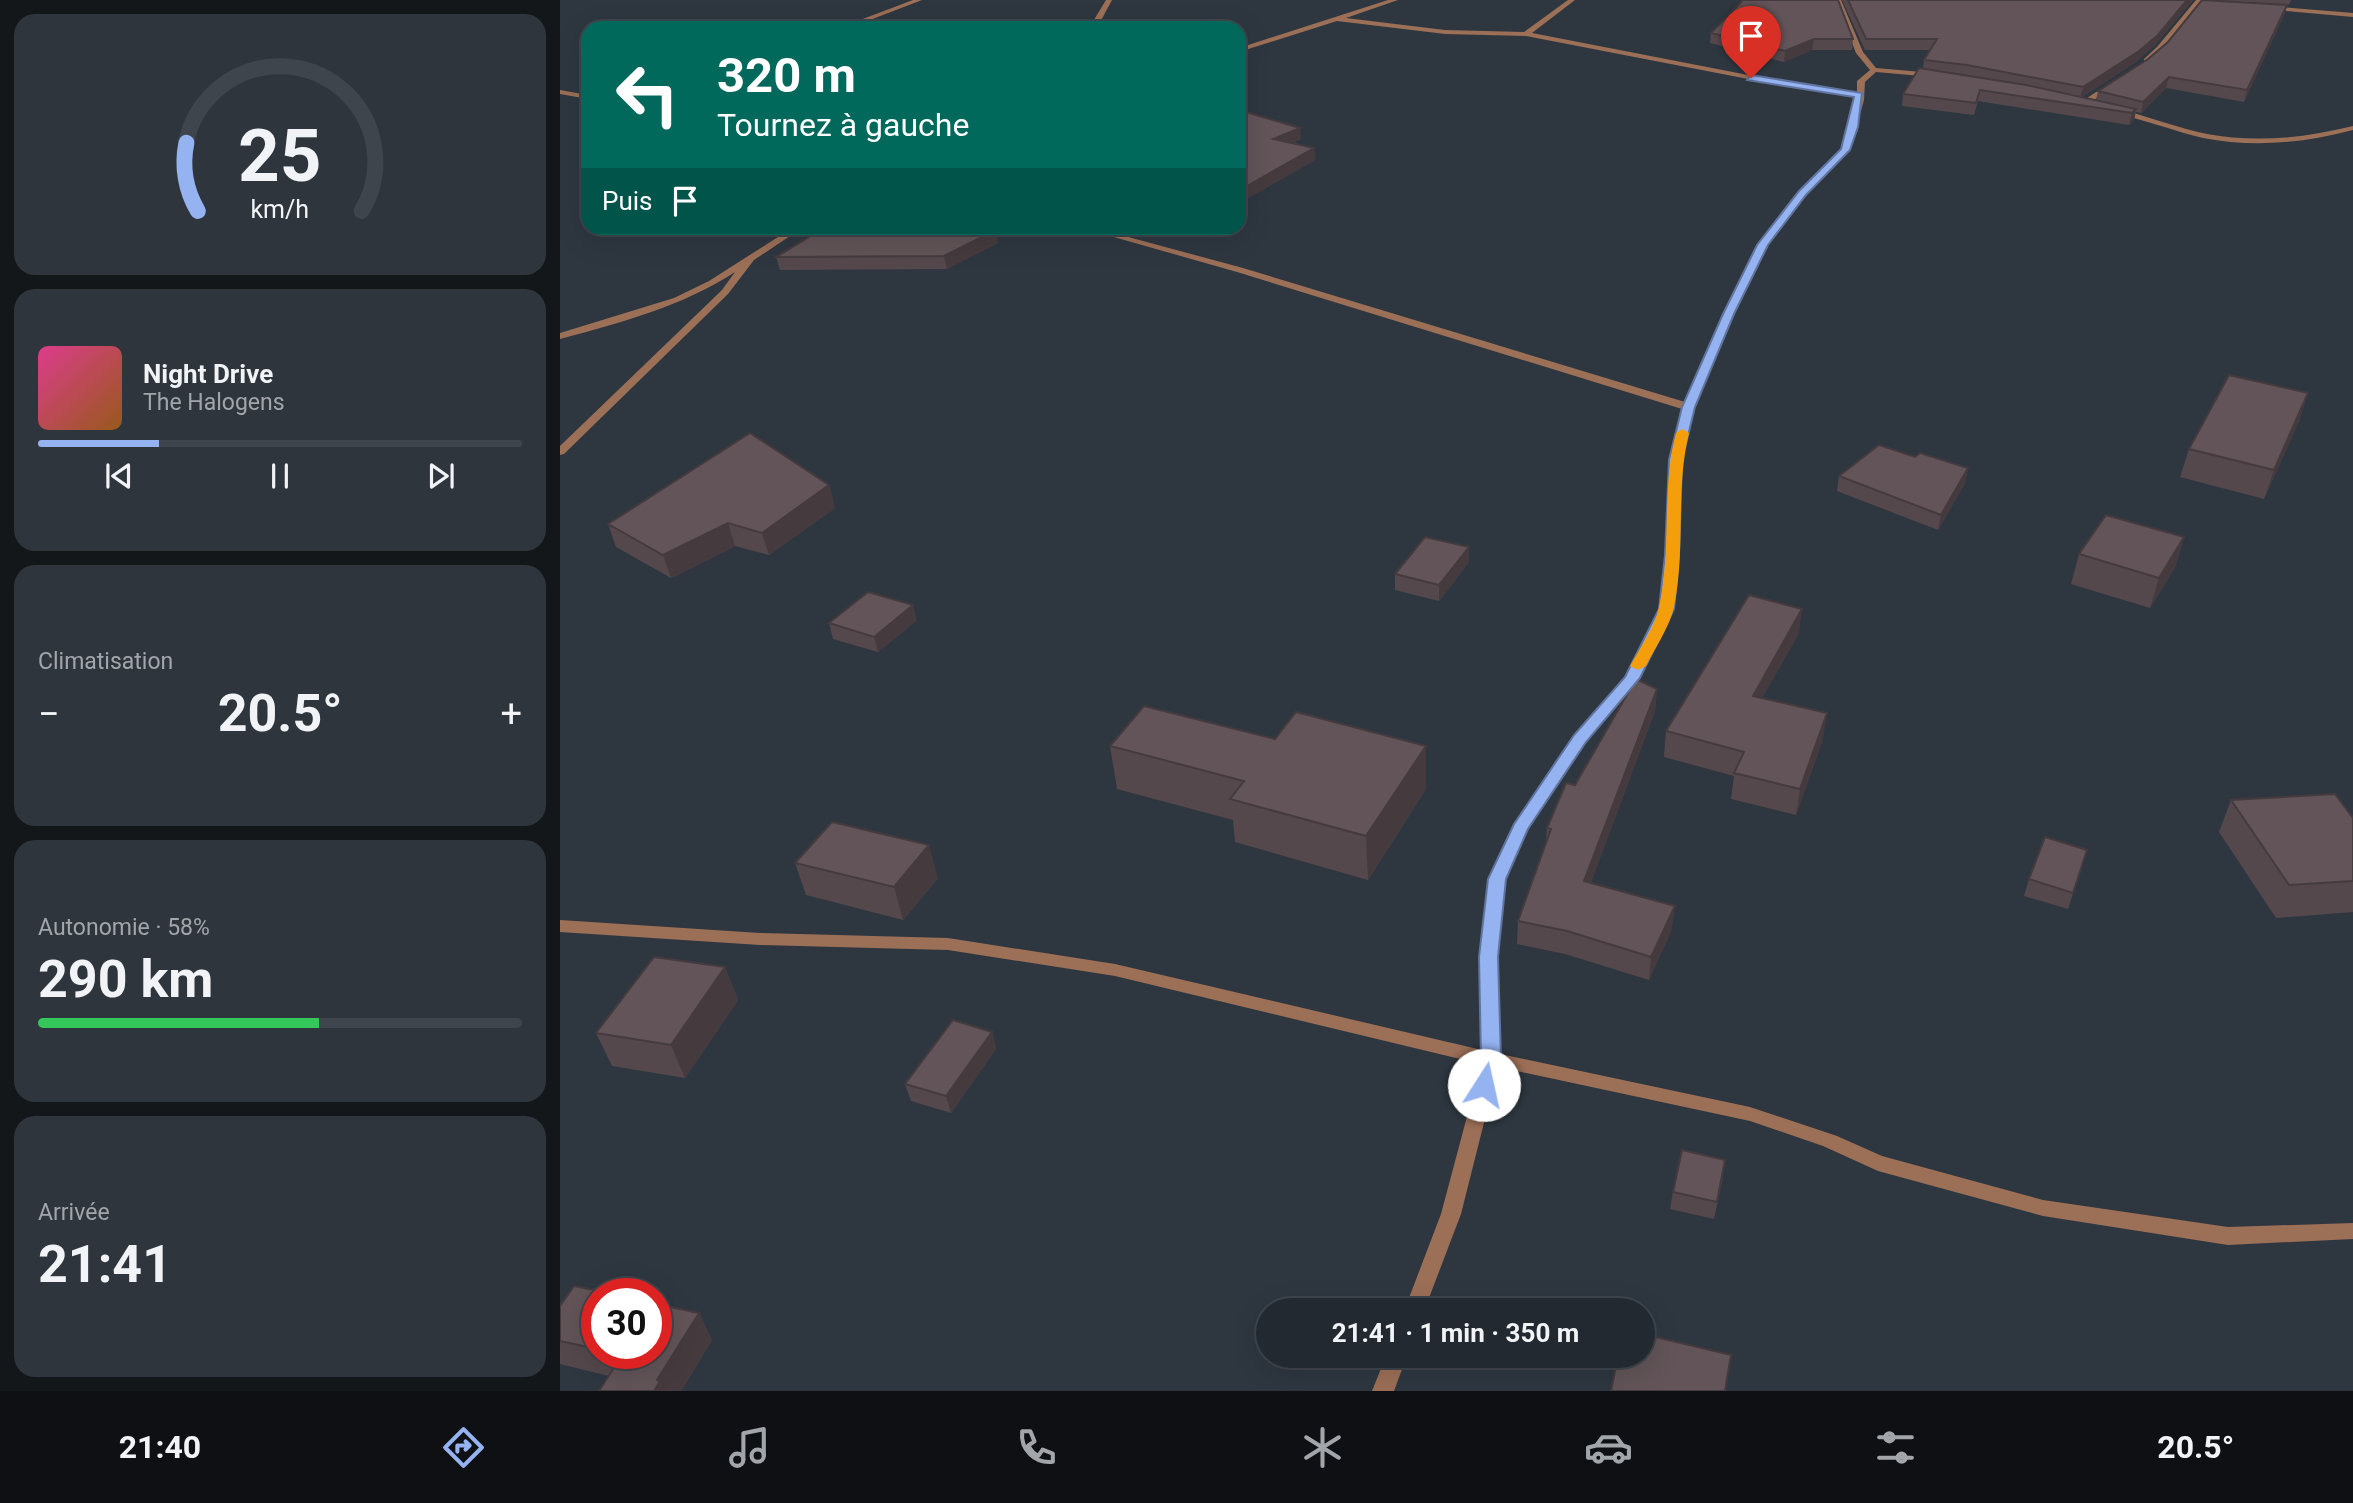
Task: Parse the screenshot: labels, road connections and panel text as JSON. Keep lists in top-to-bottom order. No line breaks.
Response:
{"page":{"turn":["320 m","Tournez à gauche"],"then":"Puis","song":["Night Drive","The Halogens"],"tile":["Climatisation",["Autonomie · 58%","290 km"],["Arrivée","21:41"]],"heat":["−","20.5°","+"],"limit":"30","trip":"21:41 · 1 min · 350 m","tabs":["21:40","20.5°"],"gauge":["25","km/h"]}}
